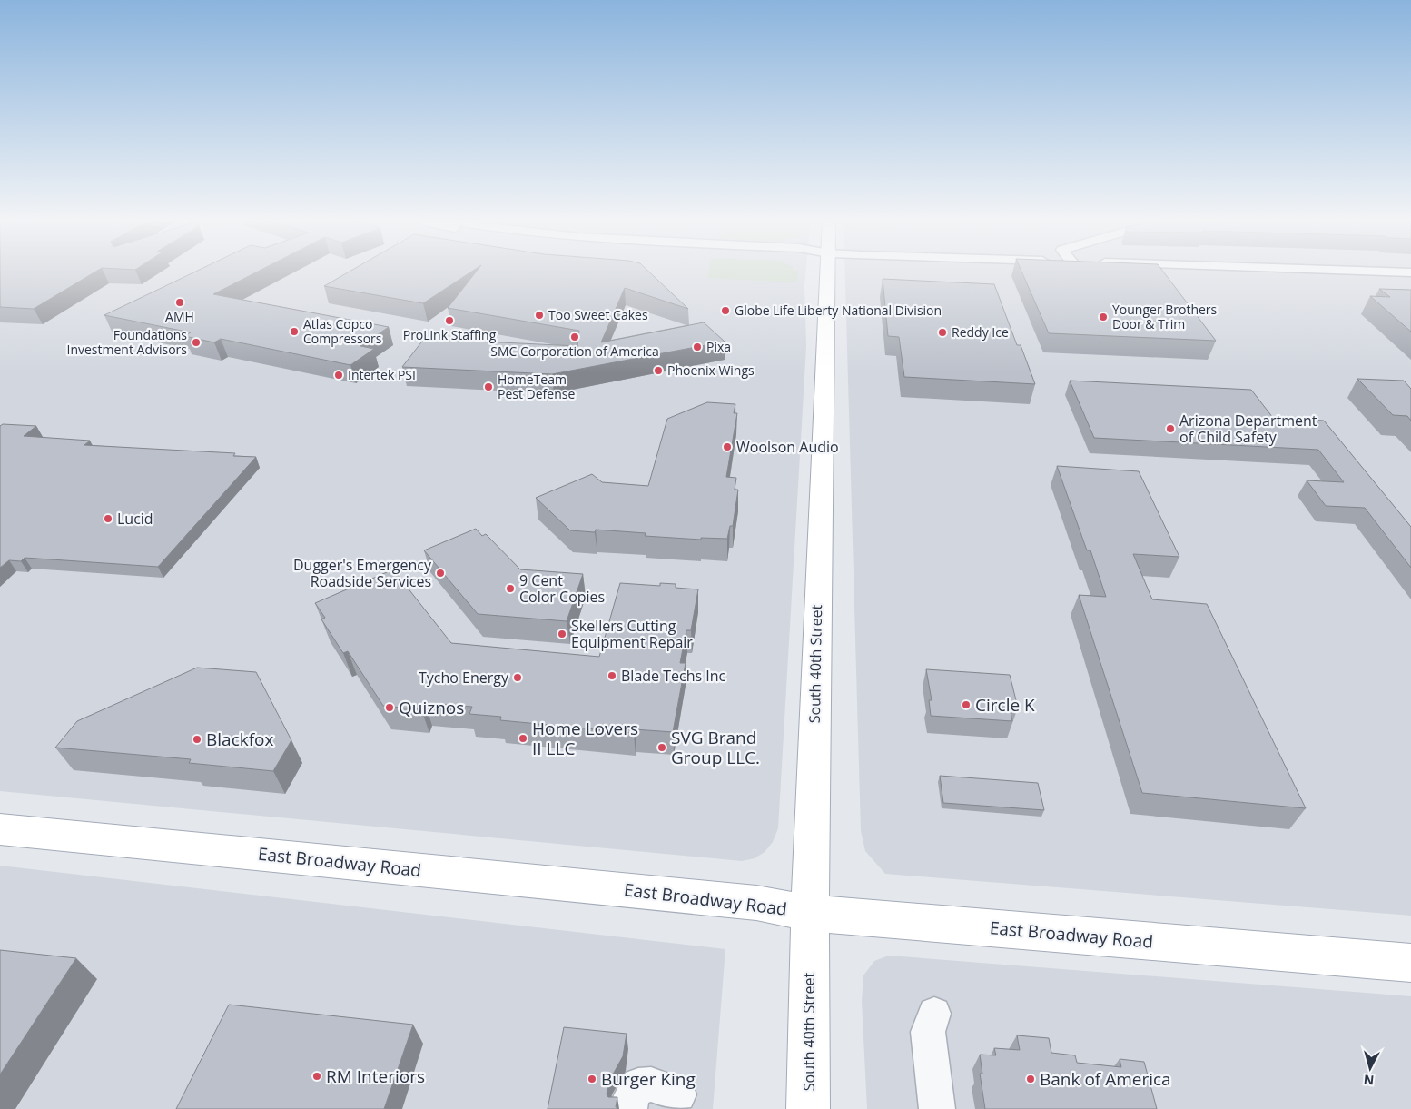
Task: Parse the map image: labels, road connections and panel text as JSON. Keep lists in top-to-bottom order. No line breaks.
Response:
{"streets":{"main road":["South 40th Street","East Broadway Road"]},"crossings":[["South 40th Street","East Broadway Road"]],"places":["AMH","Globe Life Liberty National Division","Too Sweet Cakes","Younger Brothers Door & Trim","ProLink Staffing","Atlas Copco Compressors","Reddy Ice","SMC Corporation of America","Foundations Investment Advisors","Pixa","Phoenix Wings","Intertek PSI","HomeTeam Pest Defense","Arizona Department of Child Safety","Woolson Audio","Lucid","Dugger's Emergency Roadside Services","9 Cent Color Copies","Skellers Cutting Equipment Repair","Blade Techs Inc","Tycho Energy","Circle K","Quiznos","Home Lovers II LLC","Blackfox","SVG Brand Group LLC.","RM Interiors","Burger King","Bank of America"],"north":"bottom"}
